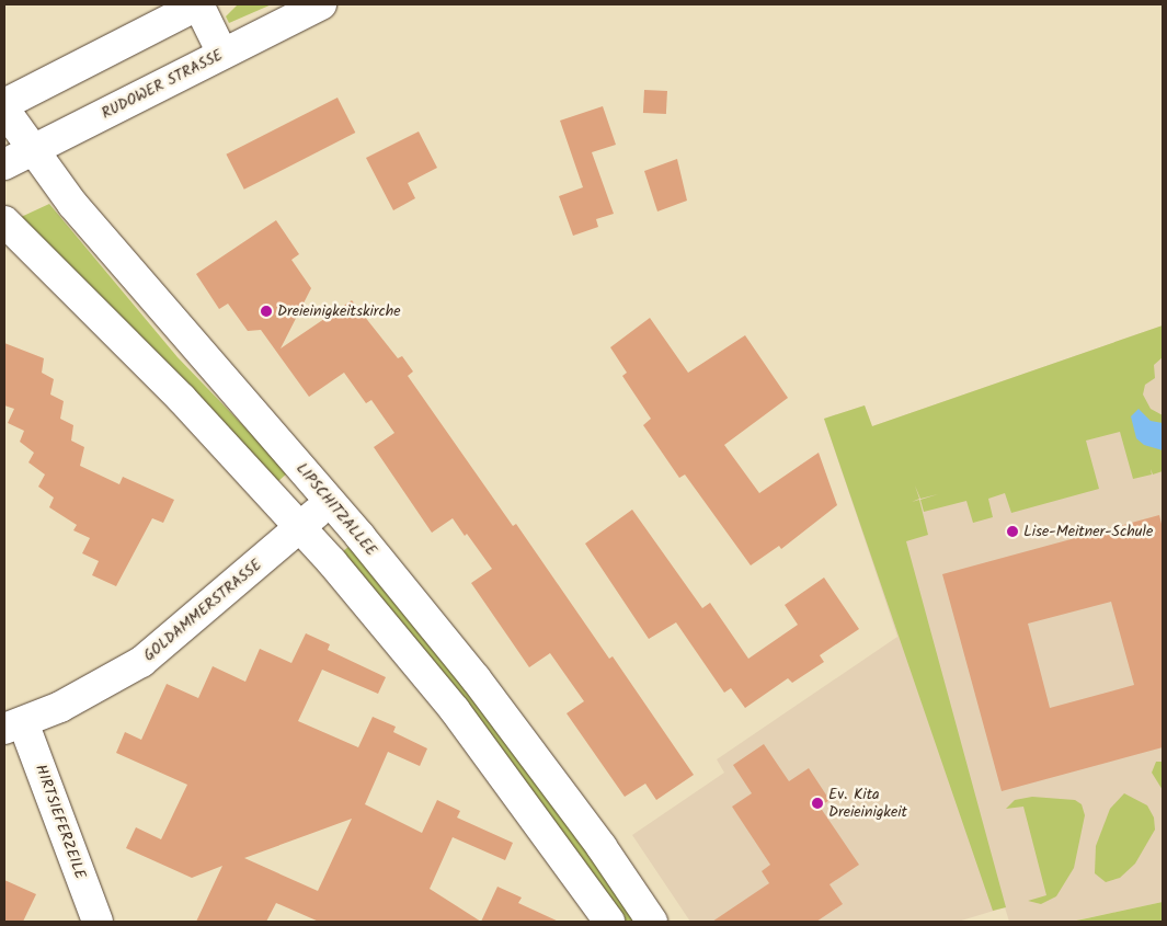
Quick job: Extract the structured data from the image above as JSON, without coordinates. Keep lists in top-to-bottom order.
{
  "streets": {
    "street": [
      "RUDOWER STRASSE",
      "LIPSCHITZALLEE",
      "GOLDAMMERSTRASSE",
      "HIRTSIEFERZEILE"
    ]
  },
  "crossings": [
    ["RUDOWER STRASSE", "LIPSCHITZALLEE"],
    ["LIPSCHITZALLEE", "GOLDAMMERSTRASSE"],
    ["GOLDAMMERSTRASSE", "HIRTSIEFERZEILE"]
  ],
  "places": ["Dreieinigkeitskirche", "Lise-Meitner-Schule", "Ev. Kita Dreieinigkeit"]
}
